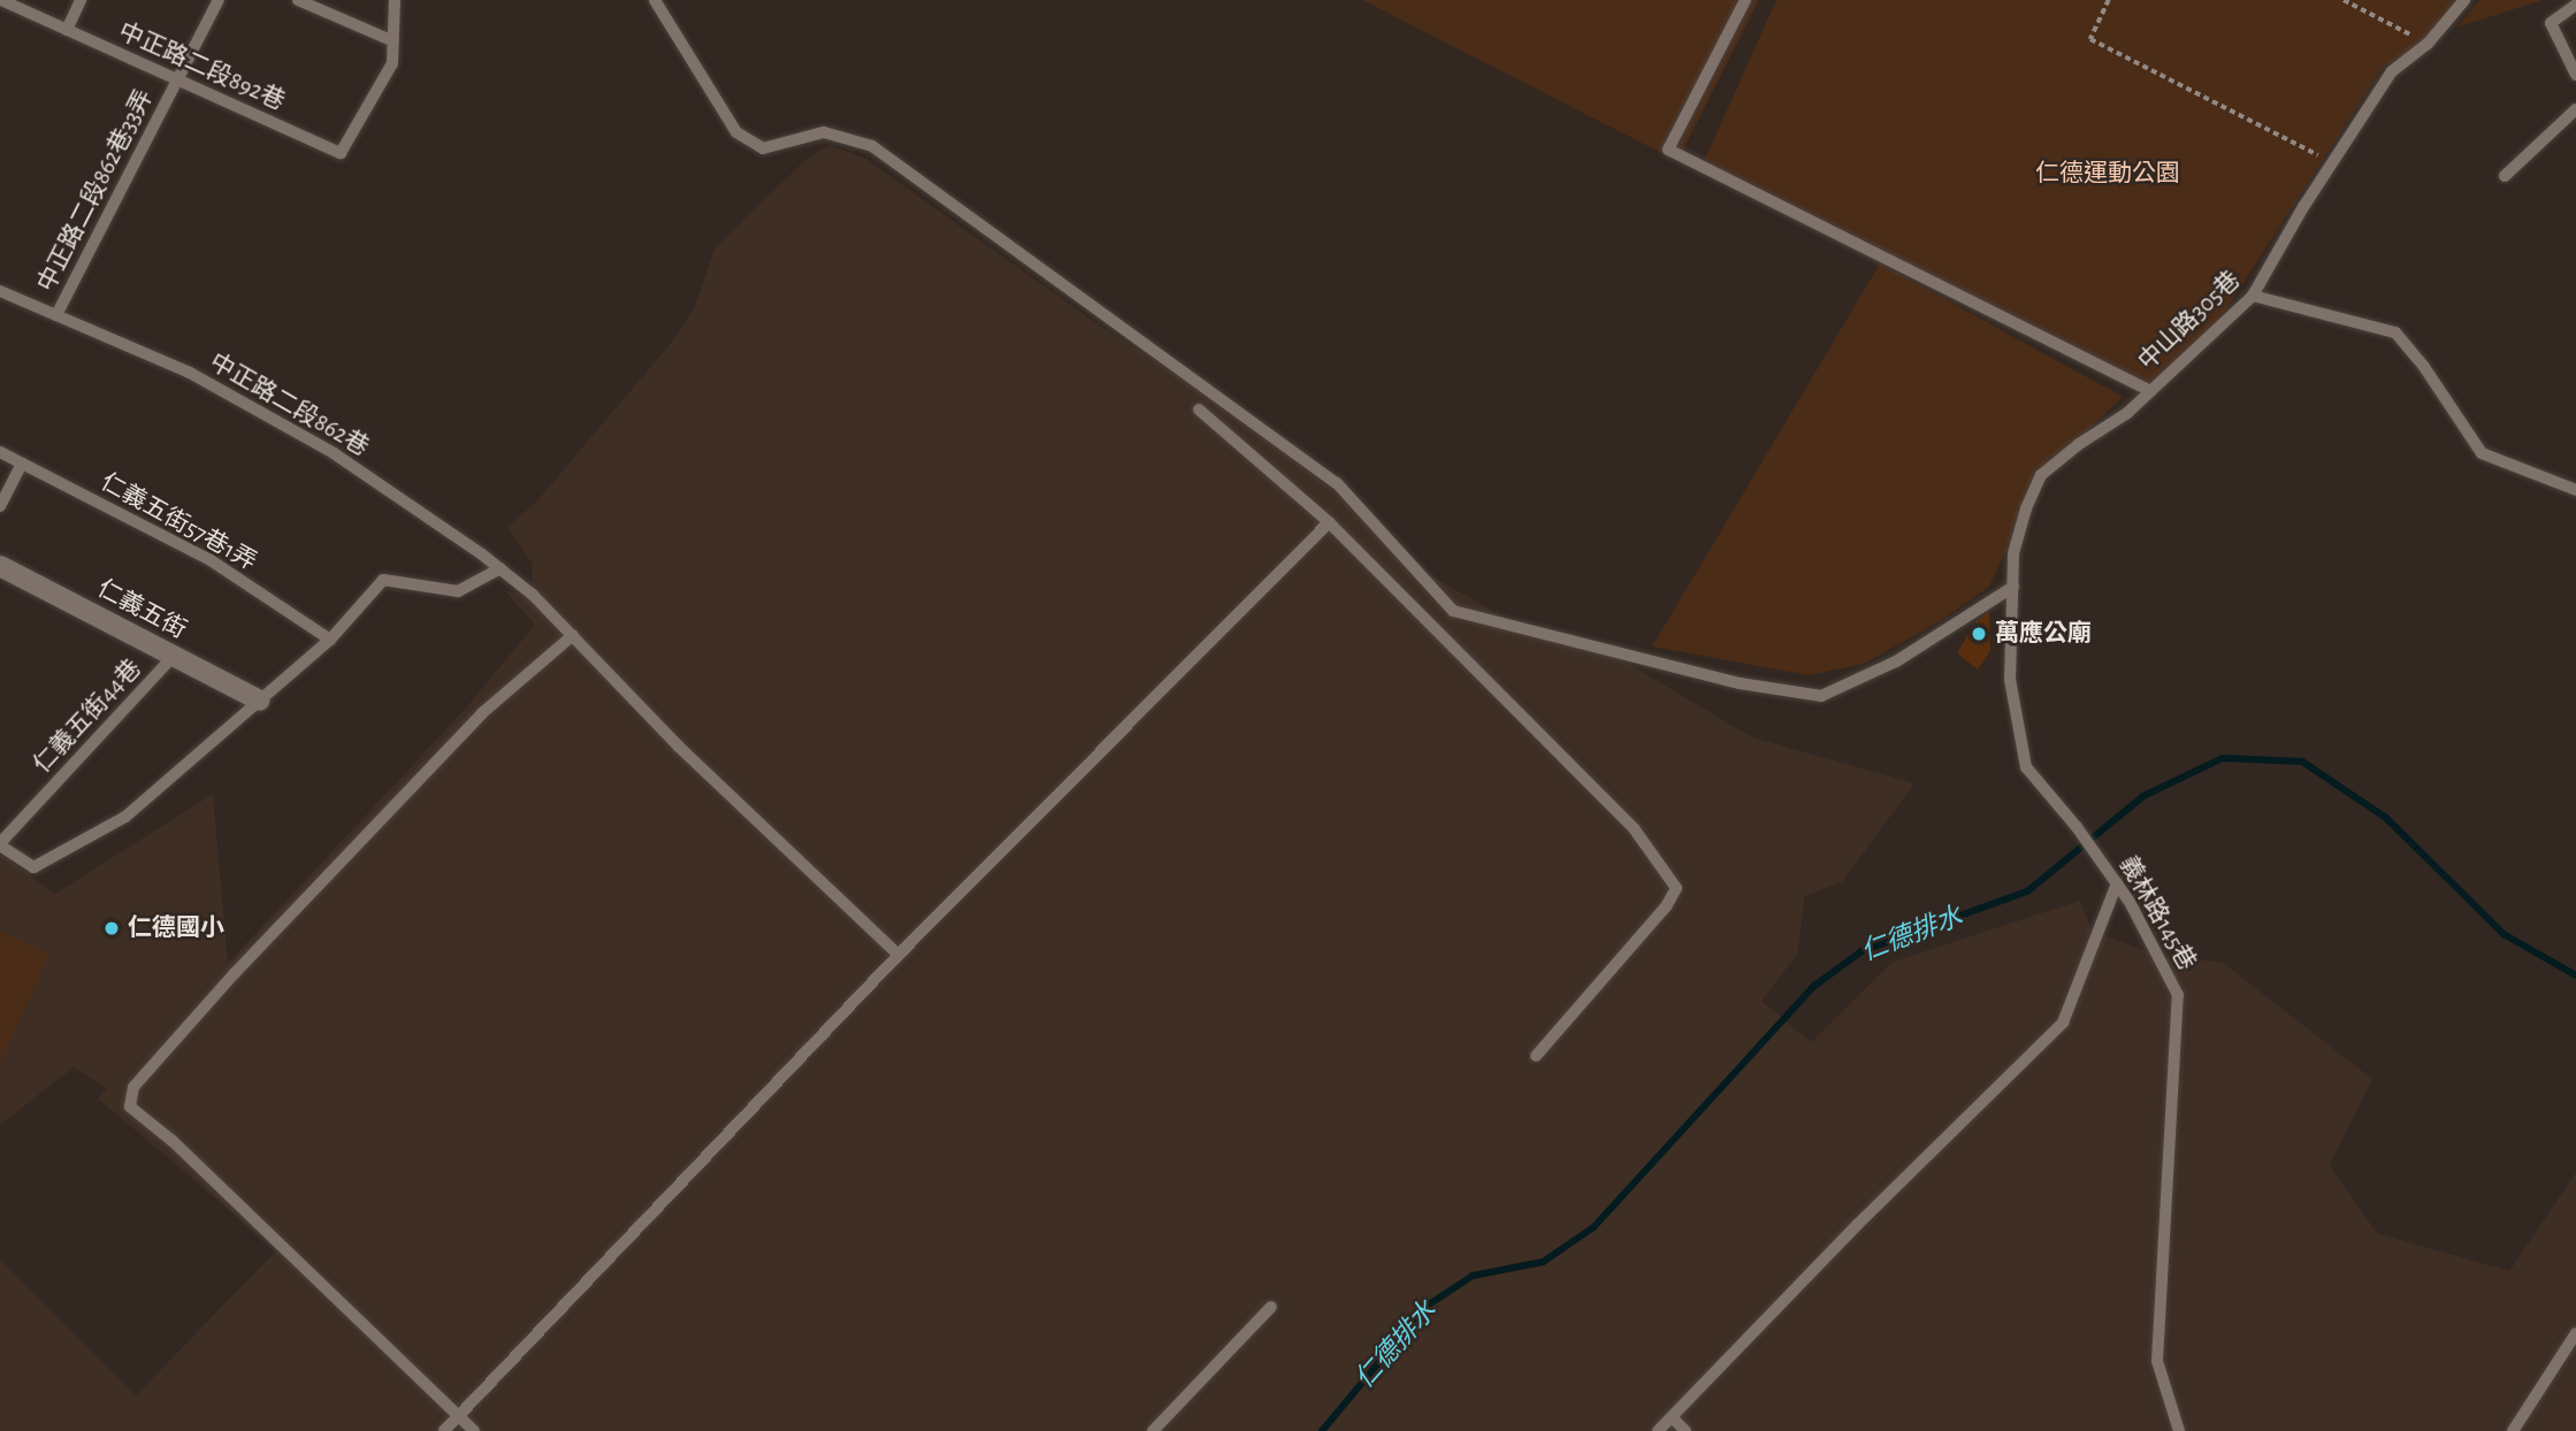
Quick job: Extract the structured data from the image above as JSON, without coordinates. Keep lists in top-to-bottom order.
{
  "streets": {
    "street": ["仁義五街"],
    "lane": [
      "中正路二段892巷",
      "中正路二段862巷33弄",
      "中山路305巷",
      "中正路二段862巷",
      "仁義五街57巷1弄",
      "仁義五街44巷",
      "義林路145巷"
    ]
  },
  "crossings": [
    ["中正路二段892巷", "中正路二段862巷33弄"],
    ["中正路二段862巷33弄", "中正路二段862巷"],
    ["中山路305巷", "義林路145巷"],
    ["仁義五街", "仁義五街44巷"]
  ],
  "water": ["仁德排水"],
  "parks": ["仁德運動公園"],
  "places": ["萬應公廟", "仁德國小"]
}
